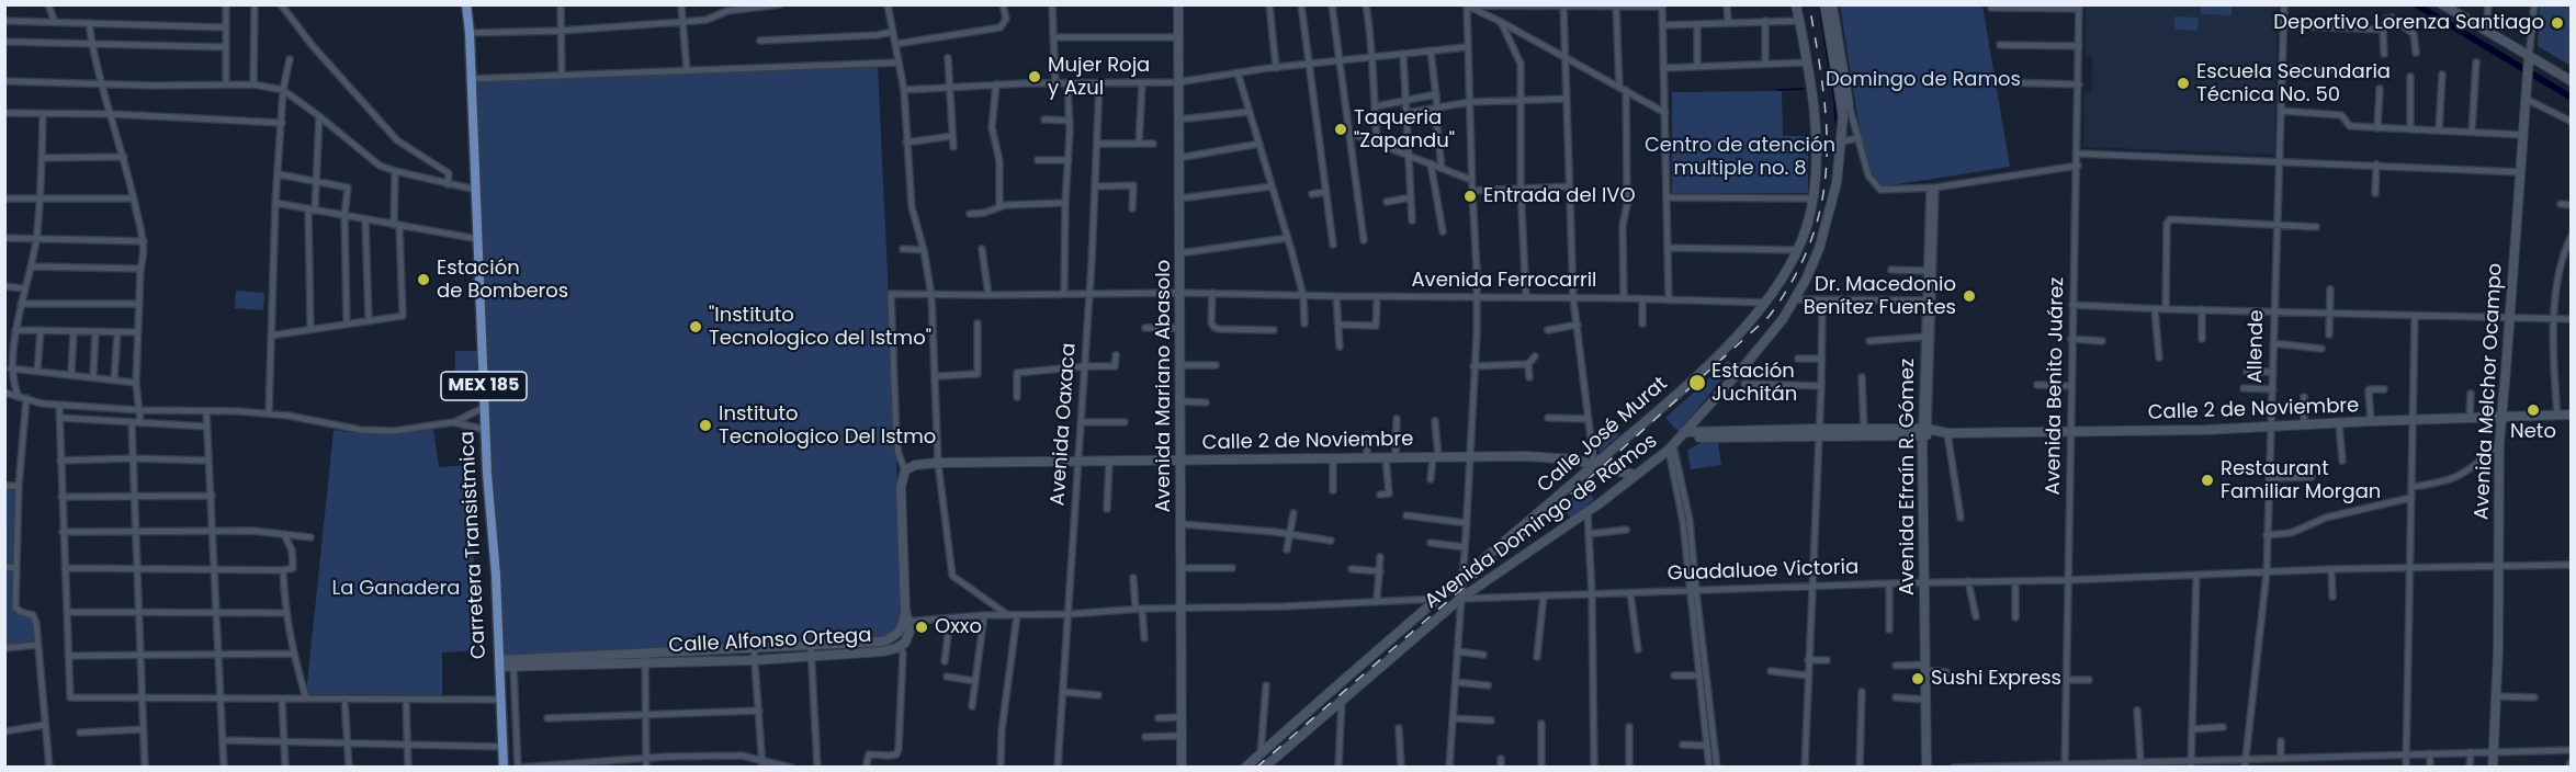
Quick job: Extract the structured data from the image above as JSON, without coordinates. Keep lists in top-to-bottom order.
{
  "streets": {
    "main road": ["MEX 185", "Carretera Transistmica"],
    "street": [
      "Avenida Ferrocarril",
      "Allende",
      "Avenida Mariano Abasolo",
      "Avenida Benito Juárez",
      "Avenida Melchor Ocampo",
      "Calle 2 de Noviembre",
      "Avenida Oaxaca",
      "Calle José Murat",
      "Avenida Efraín R. Gómez",
      "Avenida Domingo de Ramos",
      "Guadaluoe Victoria",
      "Calle Alfonso Ortega"
    ]
  },
  "crossings": [
    ["Avenida Ferrocarril", "Avenida Mariano Abasolo"],
    ["Avenida Ferrocarril", "Calle 2 de Noviembre"],
    ["Avenida Ferrocarril", "Avenida Oaxaca"],
    ["Avenida Ferrocarril", "Calle José Murat"],
    ["Avenida Ferrocarril", "Calle Alfonso Ortega"],
    ["Allende", "Calle 2 de Noviembre"],
    ["Allende", "Guadaluoe Victoria"],
    ["Avenida Mariano Abasolo", "Calle 2 de Noviembre"],
    ["Avenida Benito Juárez", "Calle 2 de Noviembre"],
    ["Avenida Benito Juárez", "Guadaluoe Victoria"],
    ["Avenida Melchor Ocampo", "Calle 2 de Noviembre"],
    ["Avenida Melchor Ocampo", "Guadaluoe Victoria"],
    ["Calle 2 de Noviembre", "Avenida Oaxaca"],
    ["Calle 2 de Noviembre", "Calle José Murat"],
    ["Calle 2 de Noviembre", "Avenida Efraín R. Gómez"],
    ["Calle 2 de Noviembre", "Avenida Domingo de Ramos"],
    ["Calle 2 de Noviembre", "Calle Alfonso Ortega"],
    ["Avenida Efraín R. Gómez", "Guadaluoe Victoria"],
    ["Avenida Domingo de Ramos", "Guadaluoe Victoria"],
    ["Carretera Transistmica", "Calle Alfonso Ortega"]
  ],
  "parks": ["Domingo de Ramos", "Centro de atención multiple no. 8", "La Ganadera"],
  "places": [
    "Deportivo Lorenza Santiago",
    "Mujer Roja y Azul",
    "Escuela Secundaria Técnica No. 50",
    "Taqueria \"Zapandu\"",
    "Entrada del IVO",
    "Estación de Bomberos",
    "Dr. Macedonio Benítez Fuentes",
    "\"Instituto Tecnologico del Istmo\"",
    "Estación Juchitán",
    "Neto",
    "Instituto Tecnologico Del Istmo",
    "Restaurant Familiar Morgan",
    "Oxxo",
    "Sushi Express"
  ]
}
